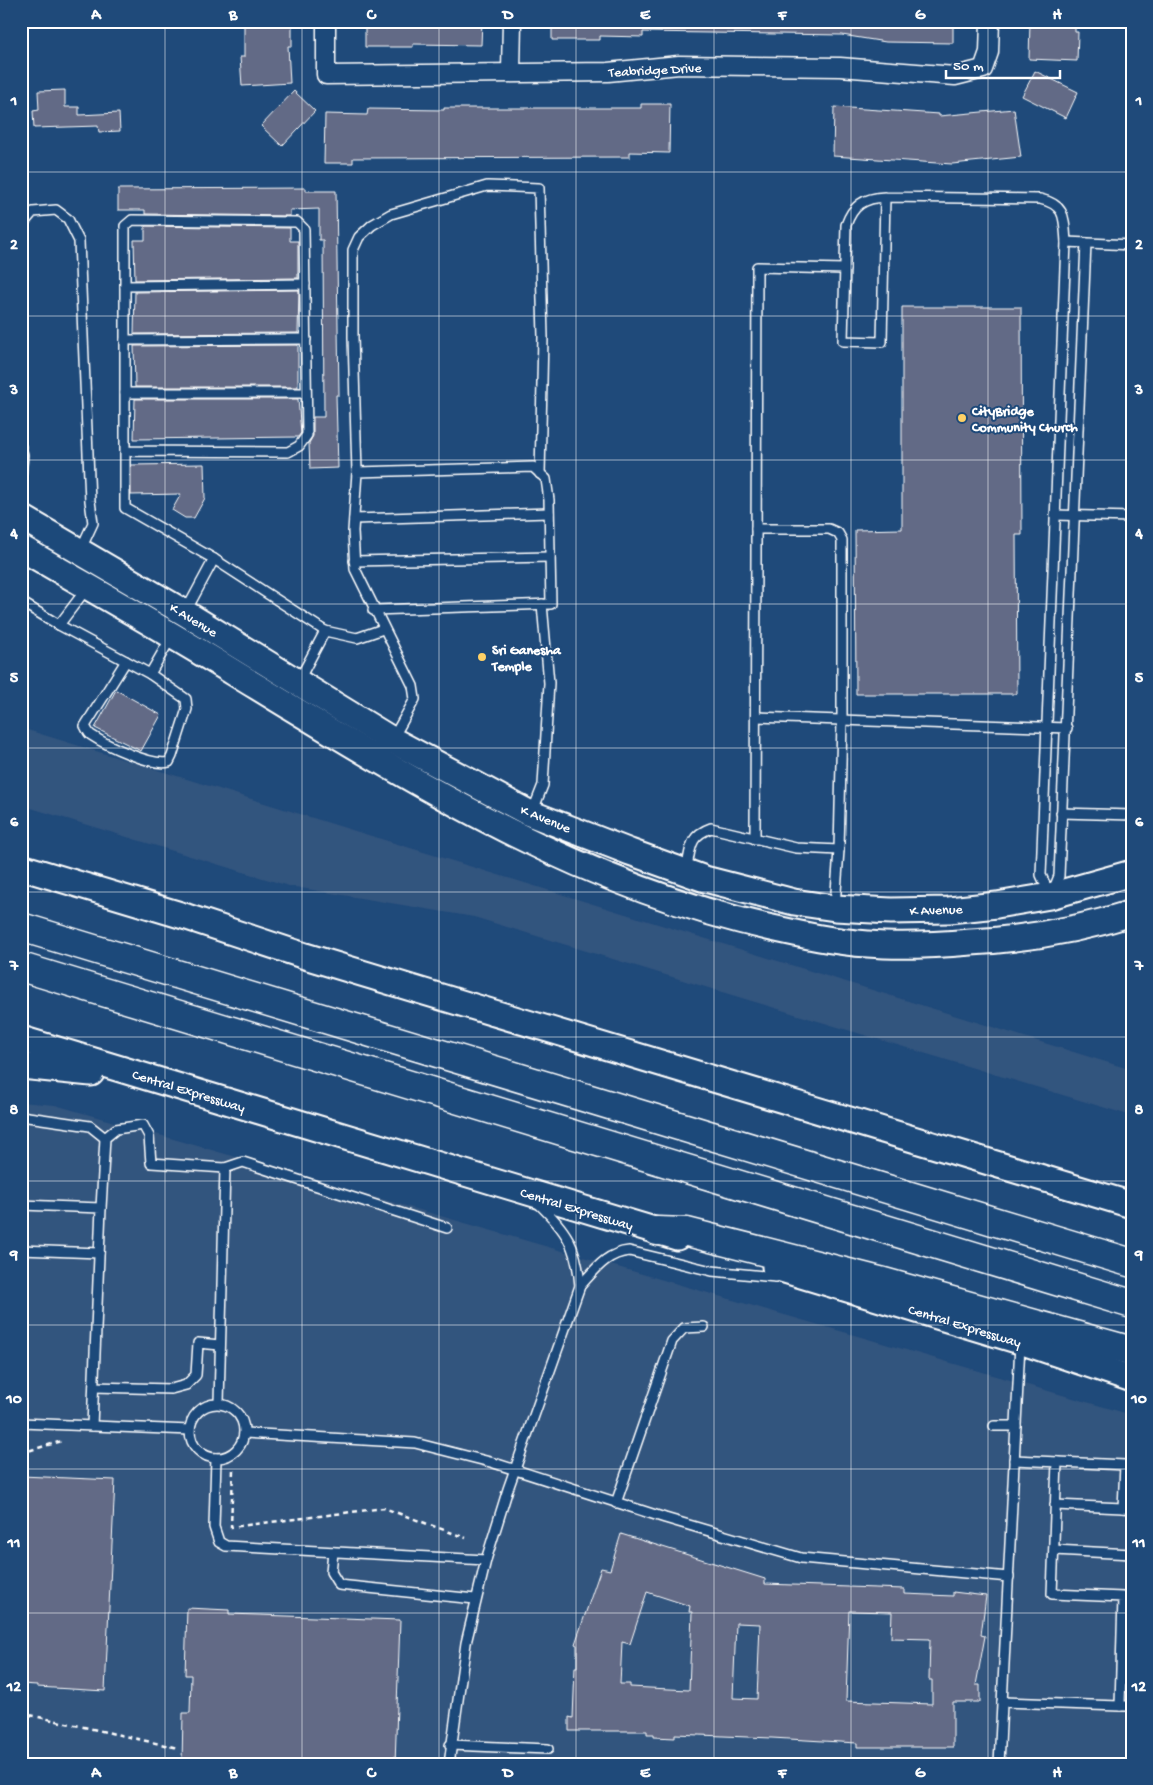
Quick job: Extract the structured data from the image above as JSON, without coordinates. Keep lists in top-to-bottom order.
{
  "streets": {
    "main road": ["K Avenue", "Central Expressway"],
    "street": ["Teabridge Drive"]
  },
  "places": ["CityBridge Community Church", "Sri Ganesha Temple"],
  "scale_bar": "50 m",
  "grid": {
    "columns": [
      "A",
      "B",
      "C",
      "D",
      "E",
      "F",
      "G",
      "H"
    ],
    "rows": [
      "1",
      "2",
      "3",
      "4",
      "5",
      "6",
      "7",
      "8",
      "9",
      "10",
      "11",
      "12"
    ]
  }
}
